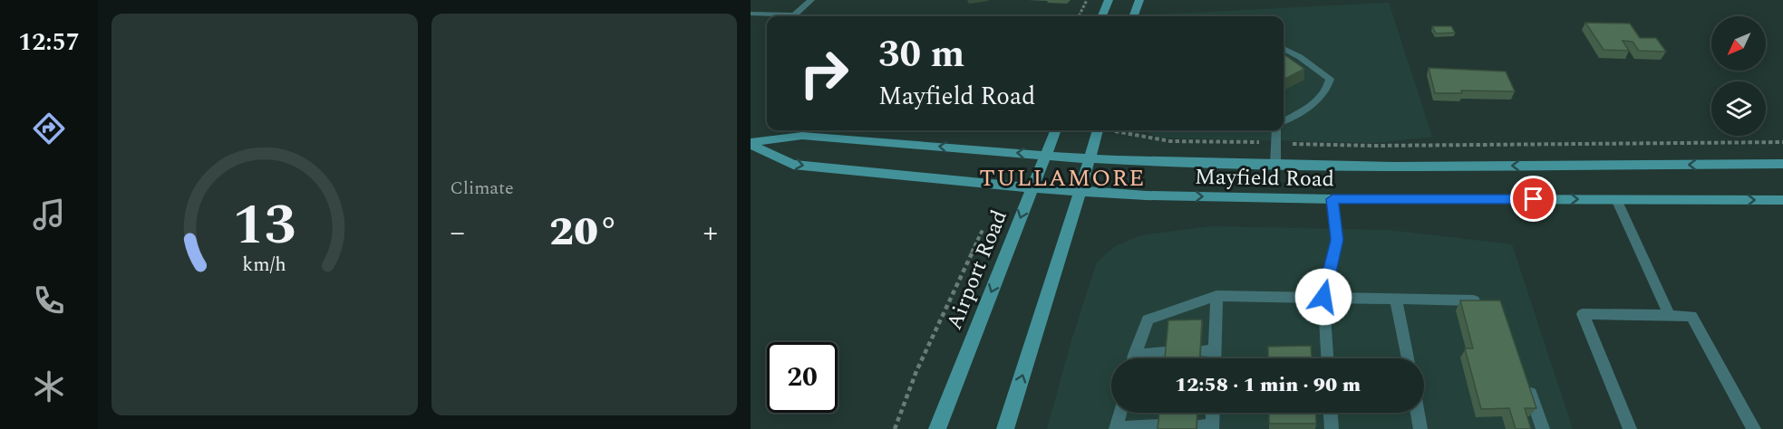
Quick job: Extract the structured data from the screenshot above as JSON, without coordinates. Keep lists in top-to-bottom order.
{
  "streets": {
    "main road": ["Mayfield Road", "Airport Road"]
  },
  "crossings": [
    ["Mayfield Road", "Airport Road"]
  ],
  "districts": ["TULLAMORE"],
  "north": "bottom left",
  "page": {
    "tabs": "12:57",
    "tile": "Climate",
    "turn": ["30 m", "Mayfield Road"],
    "heat": ["−", "20°", "+"],
    "limit": "20",
    "trip": "12:58 · 1 min · 90 m",
    "gauge": ["13", "km/h"]
  }
}
